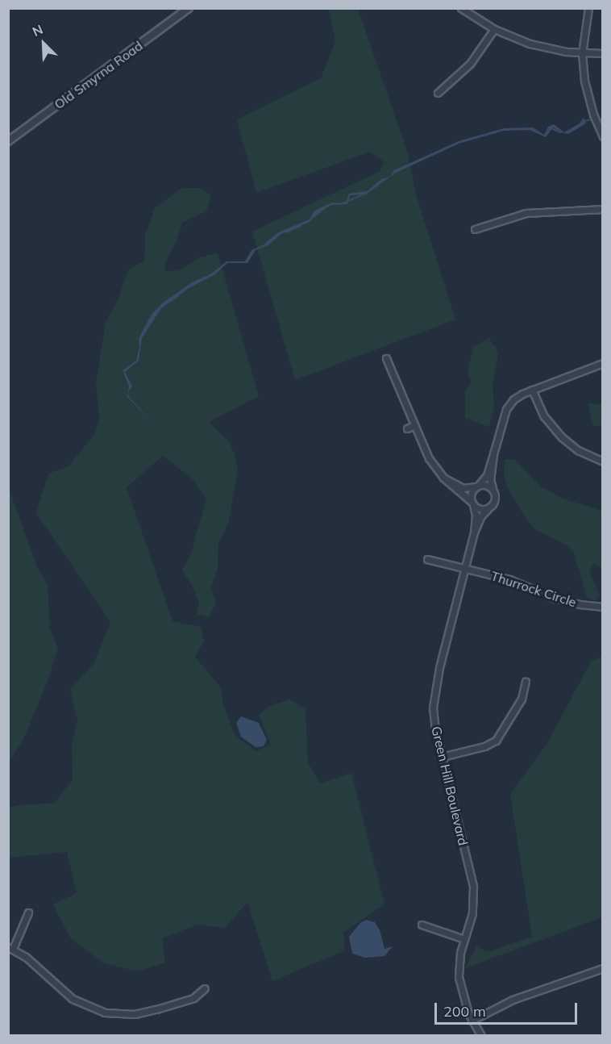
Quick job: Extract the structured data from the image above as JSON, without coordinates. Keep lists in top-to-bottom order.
{
  "streets": {
    "street": ["Old Smyrna Road", "Thurrock Circle", "Green Hill Boulevard"]
  },
  "crossings": [
    ["Thurrock Circle", "Green Hill Boulevard"]
  ],
  "scale_bar": "200 m",
  "north": "top left"
}
